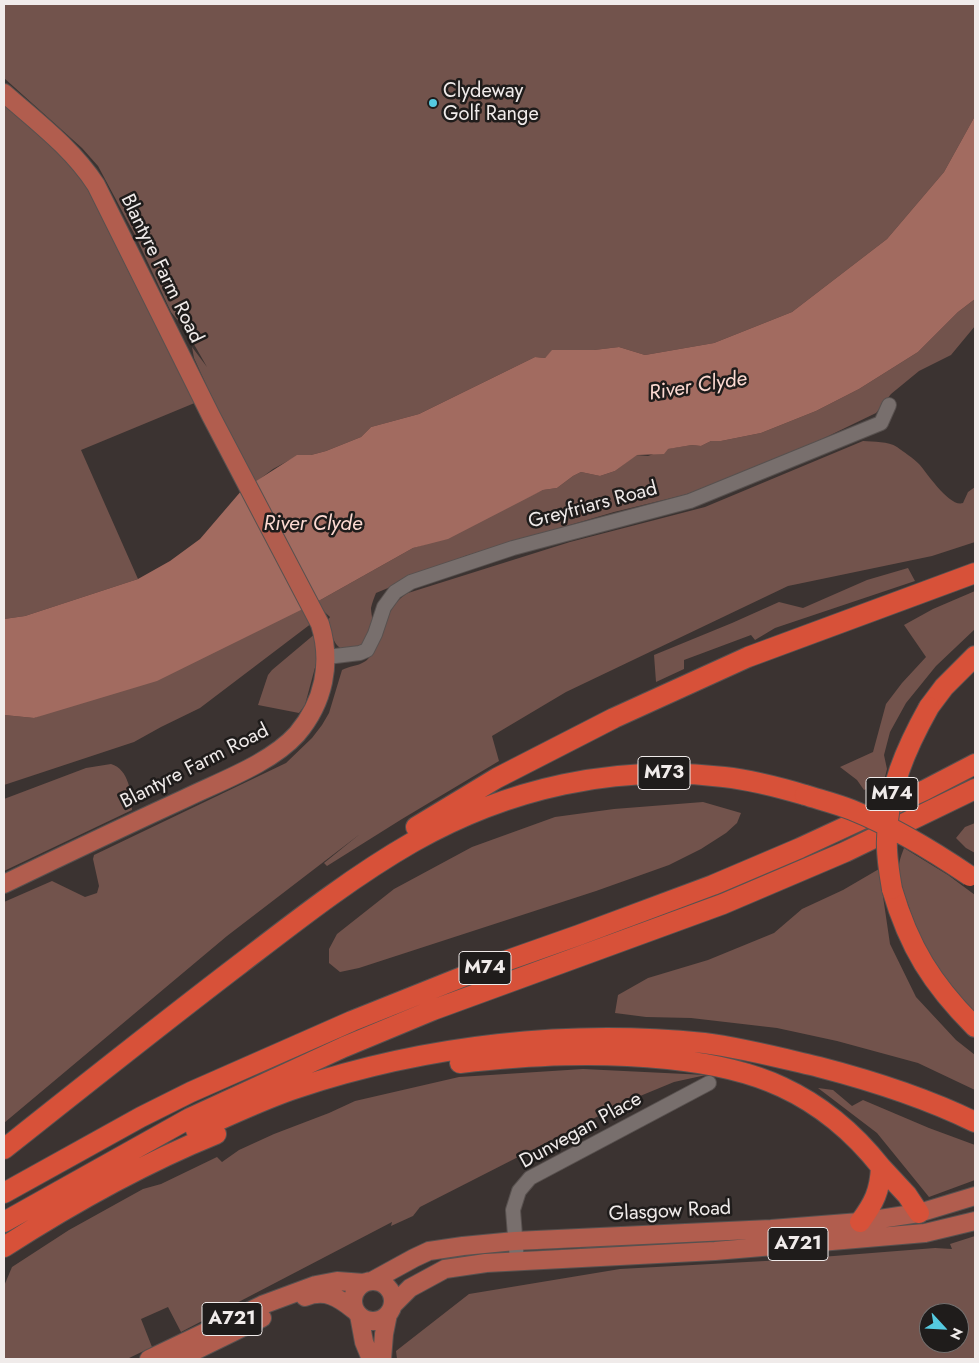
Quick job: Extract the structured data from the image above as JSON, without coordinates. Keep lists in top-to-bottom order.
{
  "streets": {
    "highway": ["M73", "M74"],
    "main road": ["Blantyre Farm Road", "Glasgow Road", "A721"],
    "street": ["Greyfriars Road", "Dunvegan Place"]
  },
  "crossings": [
    ["Blantyre Farm Road", "Greyfriars Road"],
    ["Dunvegan Place", "Glasgow Road"],
    ["Glasgow Road", "A721"]
  ],
  "water": ["River Clyde"],
  "places": ["Clydeway Golf Range"],
  "north": "bottom right"
}
